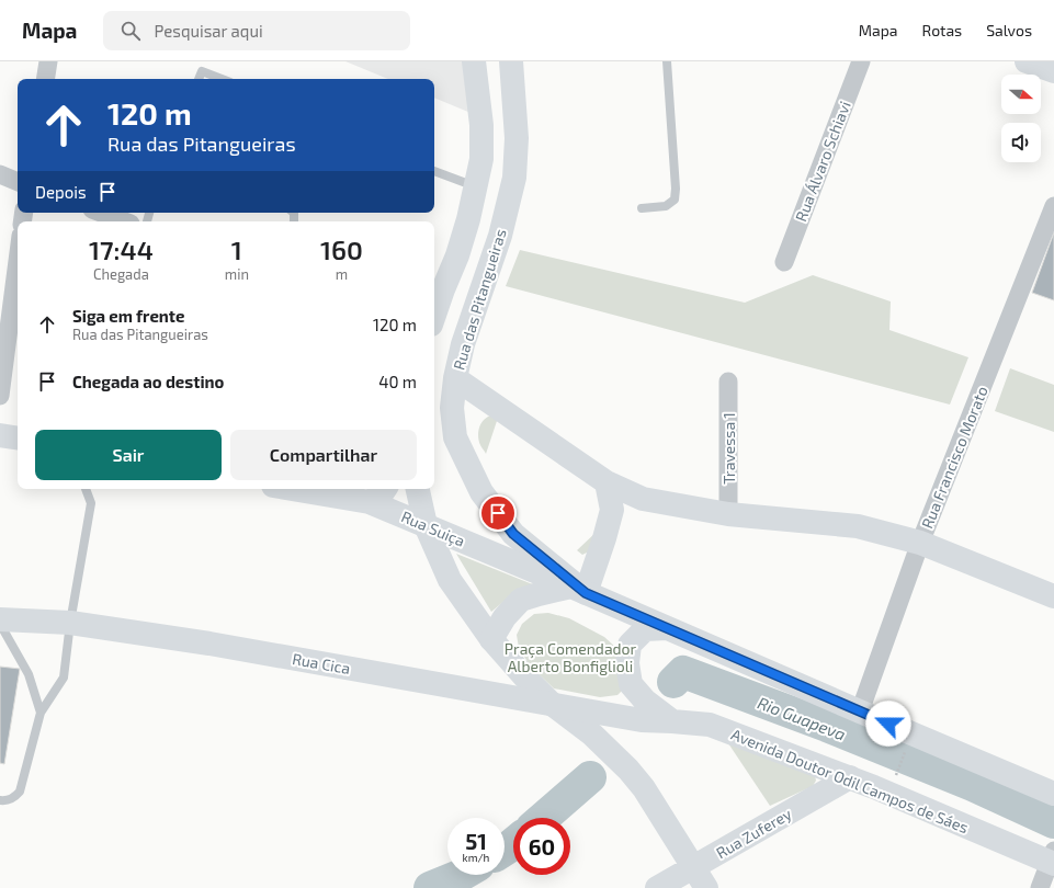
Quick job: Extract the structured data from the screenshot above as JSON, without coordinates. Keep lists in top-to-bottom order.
{
  "streets": {
    "main road": [
      "Rua das Pitangueiras",
      "Rua Suiça",
      "Rua Cica",
      "Avenida Doutor Odil Campos de Sáes",
      "Rua Zuferey"
    ],
    "street": ["Rua Álvaro Schiavi", "Travessa 1", "Rua Francisco Morato"]
  },
  "crossings": [
    ["Rua das Pitangueiras", "Rua Suiça"],
    ["Rua Cica", "Avenida Doutor Odil Campos de Sáes"],
    ["Avenida Doutor Odil Campos de Sáes", "Rua Zuferey"]
  ],
  "water": ["Rio Guapeva"],
  "parks": ["Praça Comendador Alberto Bonfiglioli"],
  "north": "right",
  "page": {
    "header": "Mapa",
    "search": "Pesquisar aqui",
    "nav": ["Mapa", "Rotas", "Salvos"],
    "turn": ["120 m", "Rua das Pitangueiras"],
    "then": "Depois",
    "eta": [
      "17:44",
      "Chegada",
      "1",
      "min",
      "160",
      "m"
    ],
    "list": [
      {
        "name": "Siga em frente",
        "note": "Rua das Pitangueiras",
        "value": "120 m"
      },
      {
        "name": "Chegada ao destino",
        "value": "40 m"
      }
    ],
    "buttons": ["Sair", "Compartilhar"],
    "speed": "51 km/h",
    "limit": "60"
  }
}
